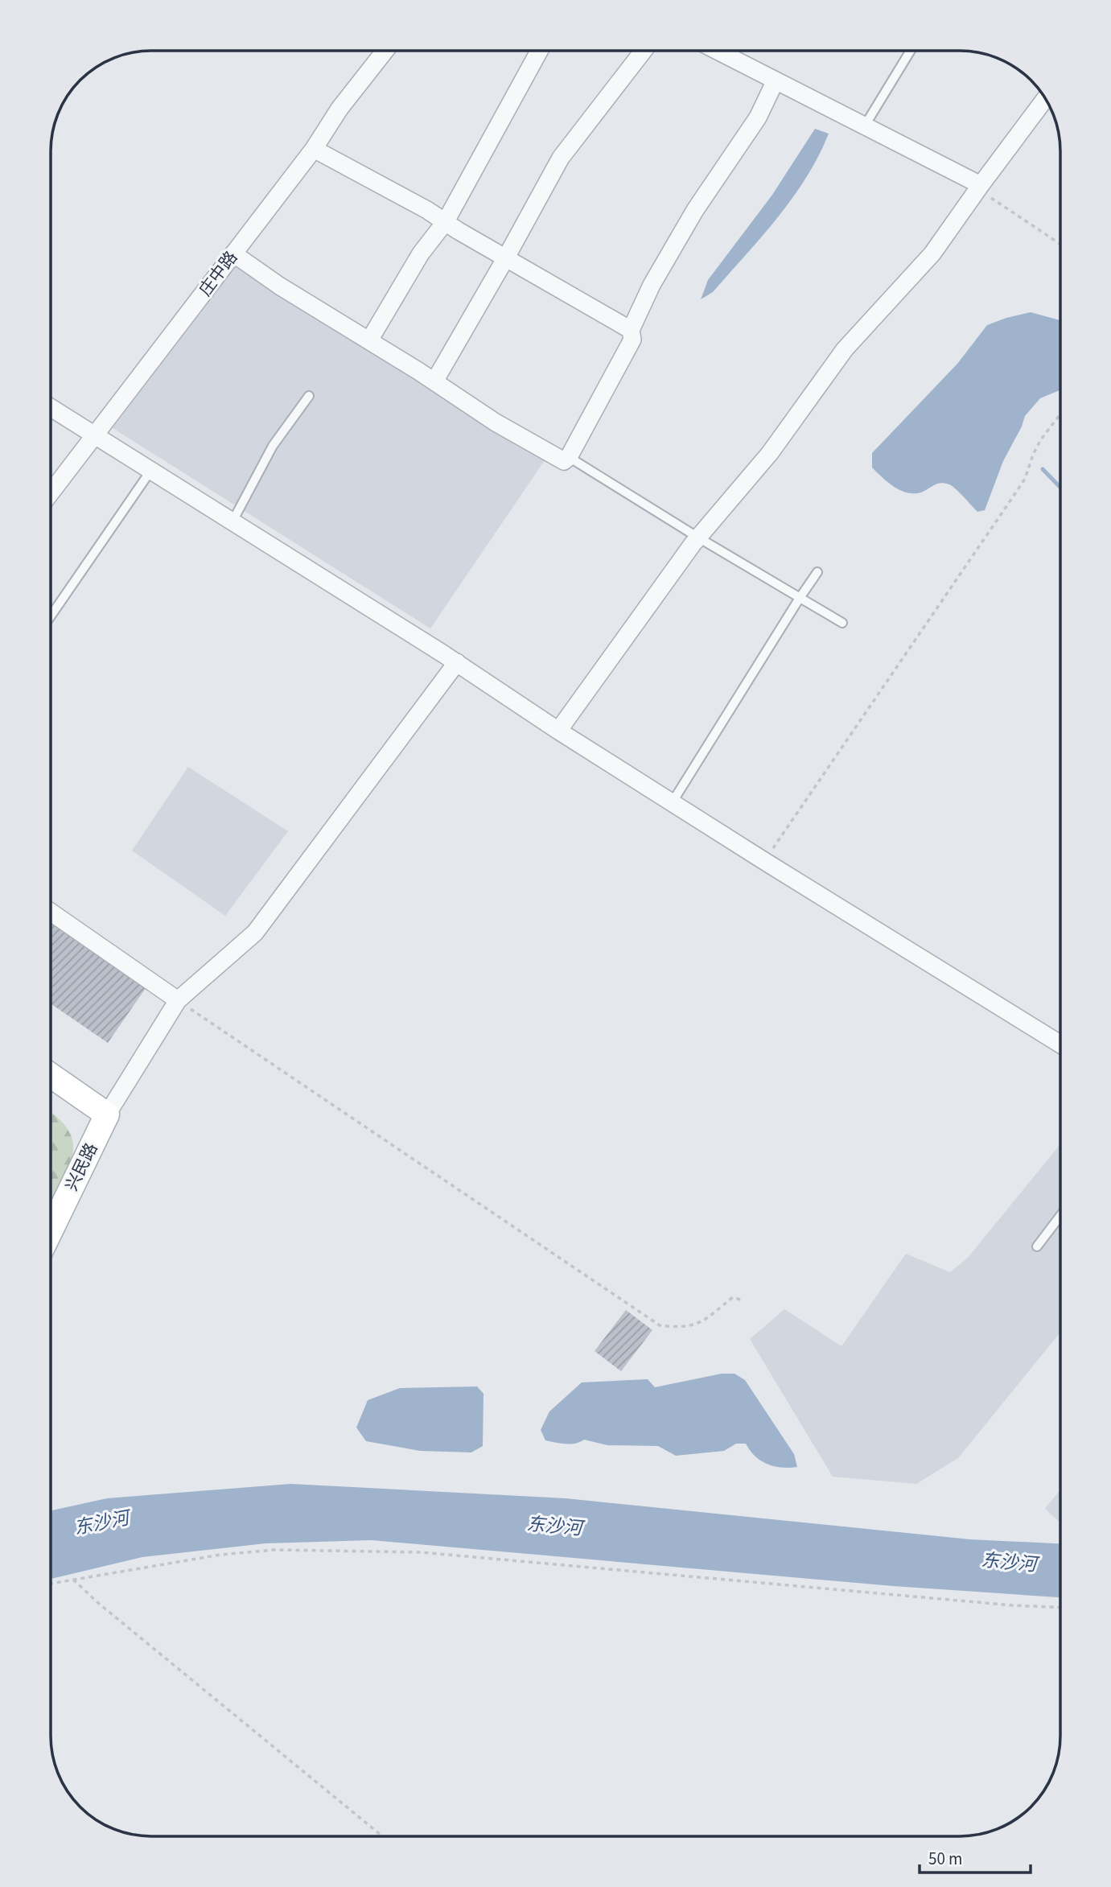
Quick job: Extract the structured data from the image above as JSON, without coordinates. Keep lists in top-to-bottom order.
{
  "streets": {
    "street": ["庄中路", "兴民路"]
  },
  "water": ["东沙河"],
  "scale_bar": "50 m"
}
